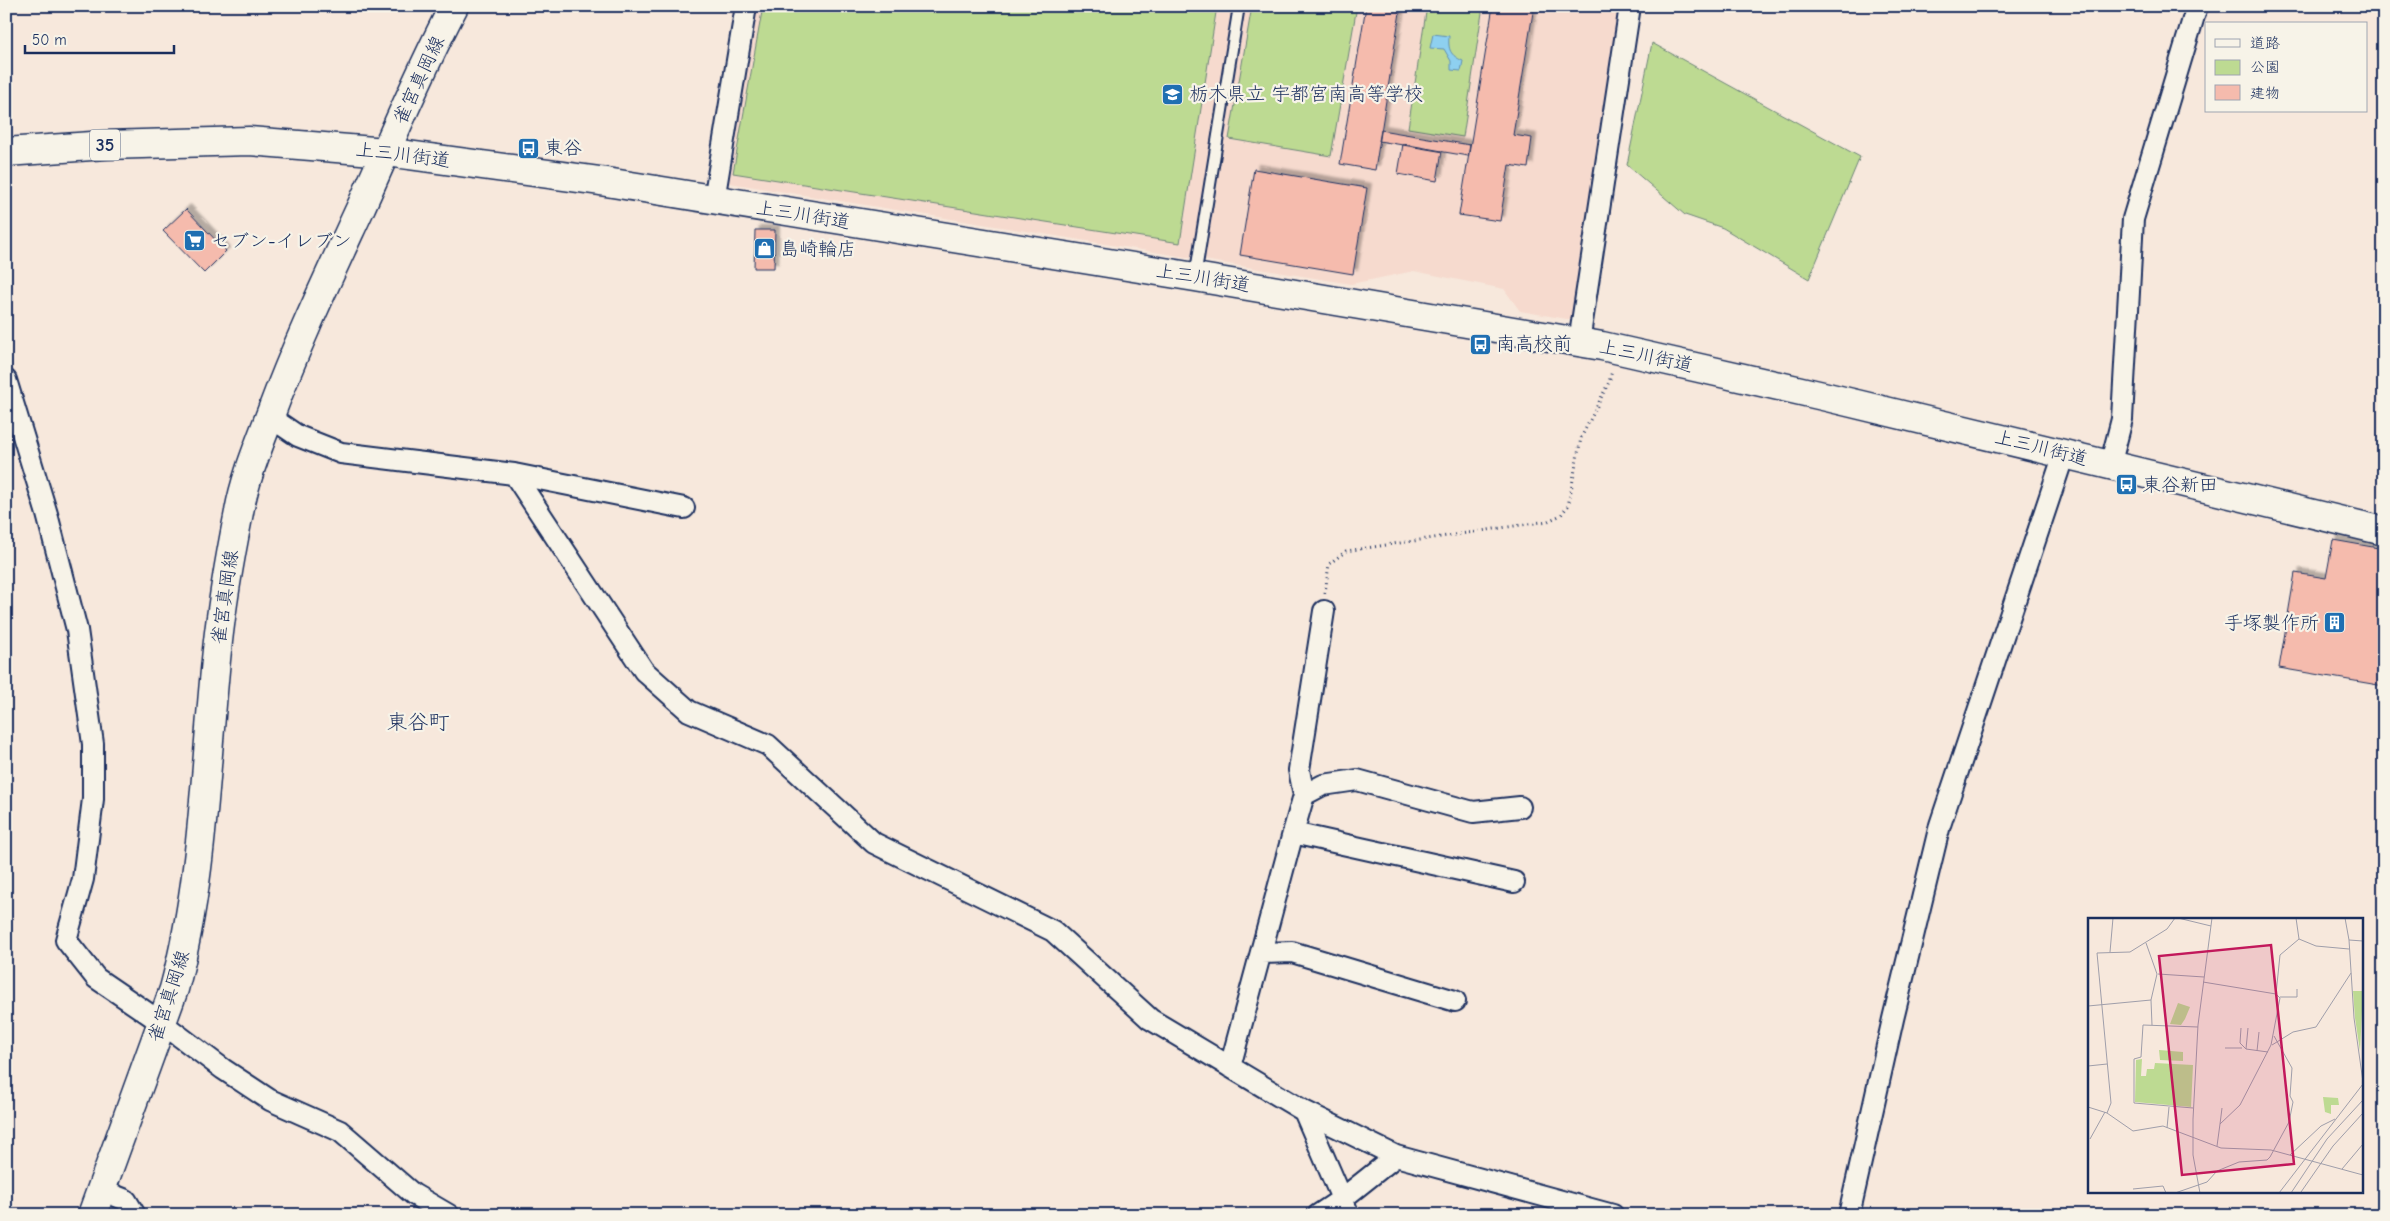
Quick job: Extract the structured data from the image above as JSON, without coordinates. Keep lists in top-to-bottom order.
{
  "streets": {
    "main road": ["雀宮真岡線", "35", "上三川街道"]
  },
  "crossings": [
    ["雀宮真岡線", "上三川街道"]
  ],
  "districts": ["東谷町"],
  "places": {
    "school or university": ["栃木県立 宇都宮南高等学校"],
    "bus stop": ["東谷", "南高校前", "東谷新田"],
    "supermarket": ["セブン-イレブン"],
    "shop": ["島崎輪店"],
    "building": ["手塚製作所"]
  },
  "legend": ["道路", "公園", "建物"],
  "scale_bar": "50 m"
}
